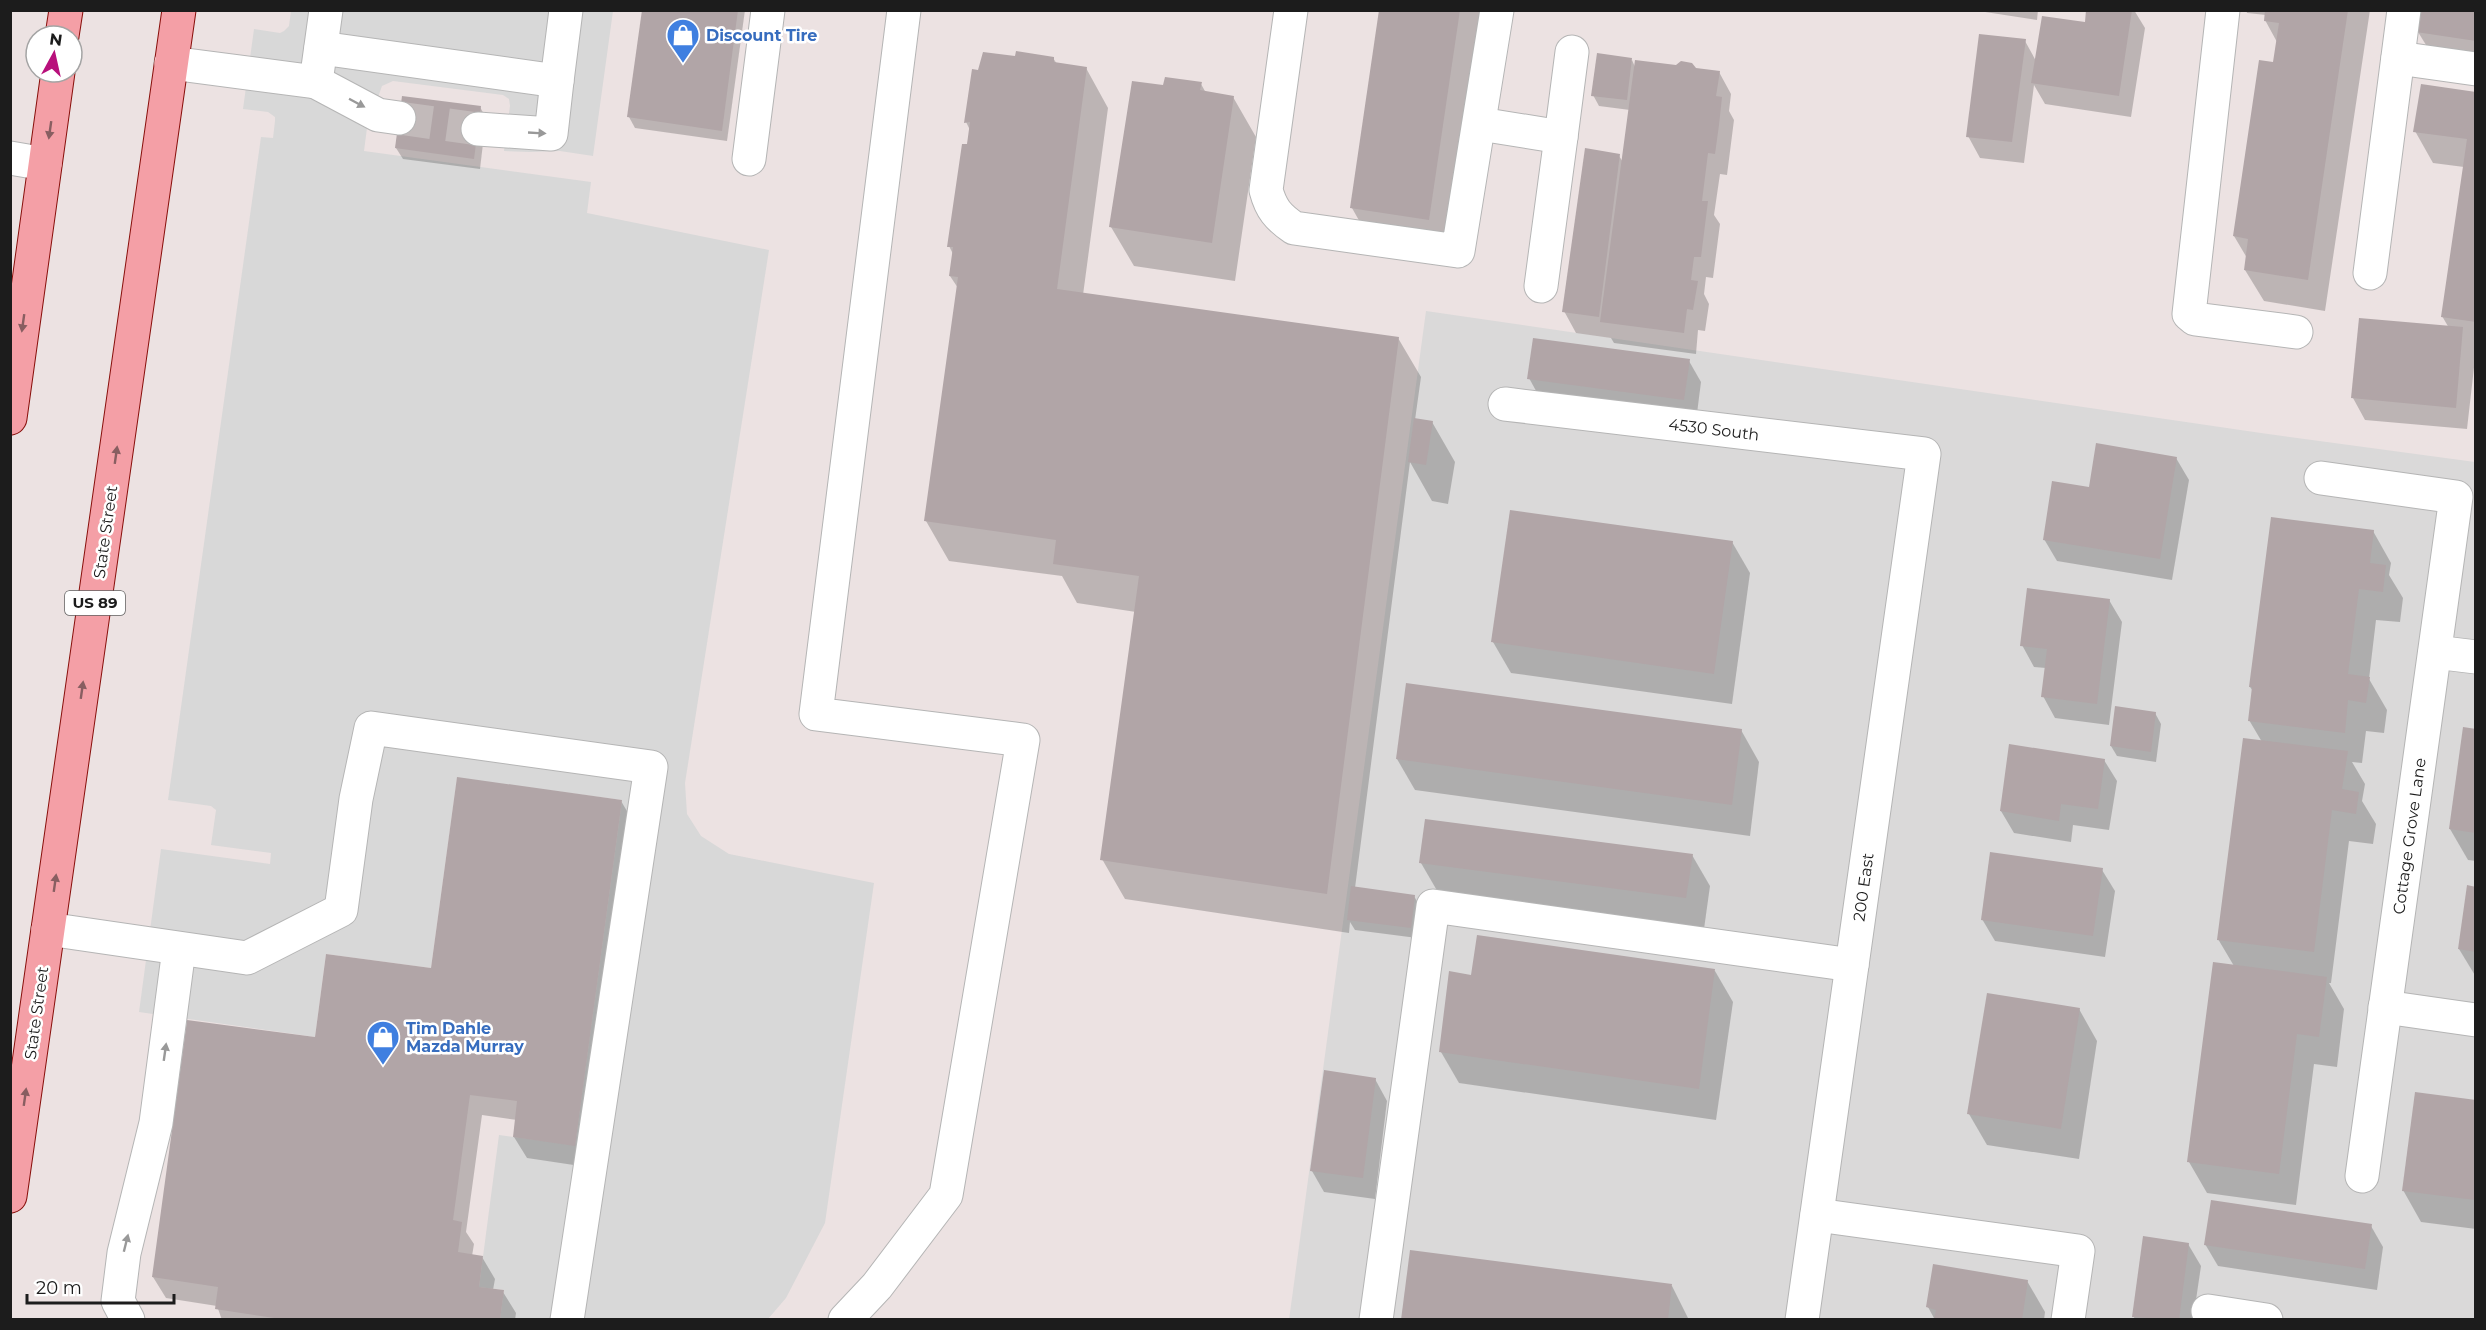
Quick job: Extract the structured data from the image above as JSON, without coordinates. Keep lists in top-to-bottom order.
{
  "streets": {
    "main road": ["State Street", "US 89"],
    "street": ["4530 South", "Cottage Grove Lane", "200 East"]
  },
  "crossings": [
    ["4530 South", "200 East"]
  ],
  "one_way": ["State Street"],
  "places": {
    "shop": ["Discount Tire", "Tim Dahle Mazda Murray"]
  },
  "scale_bar": "20 m",
  "north": "top"
}
